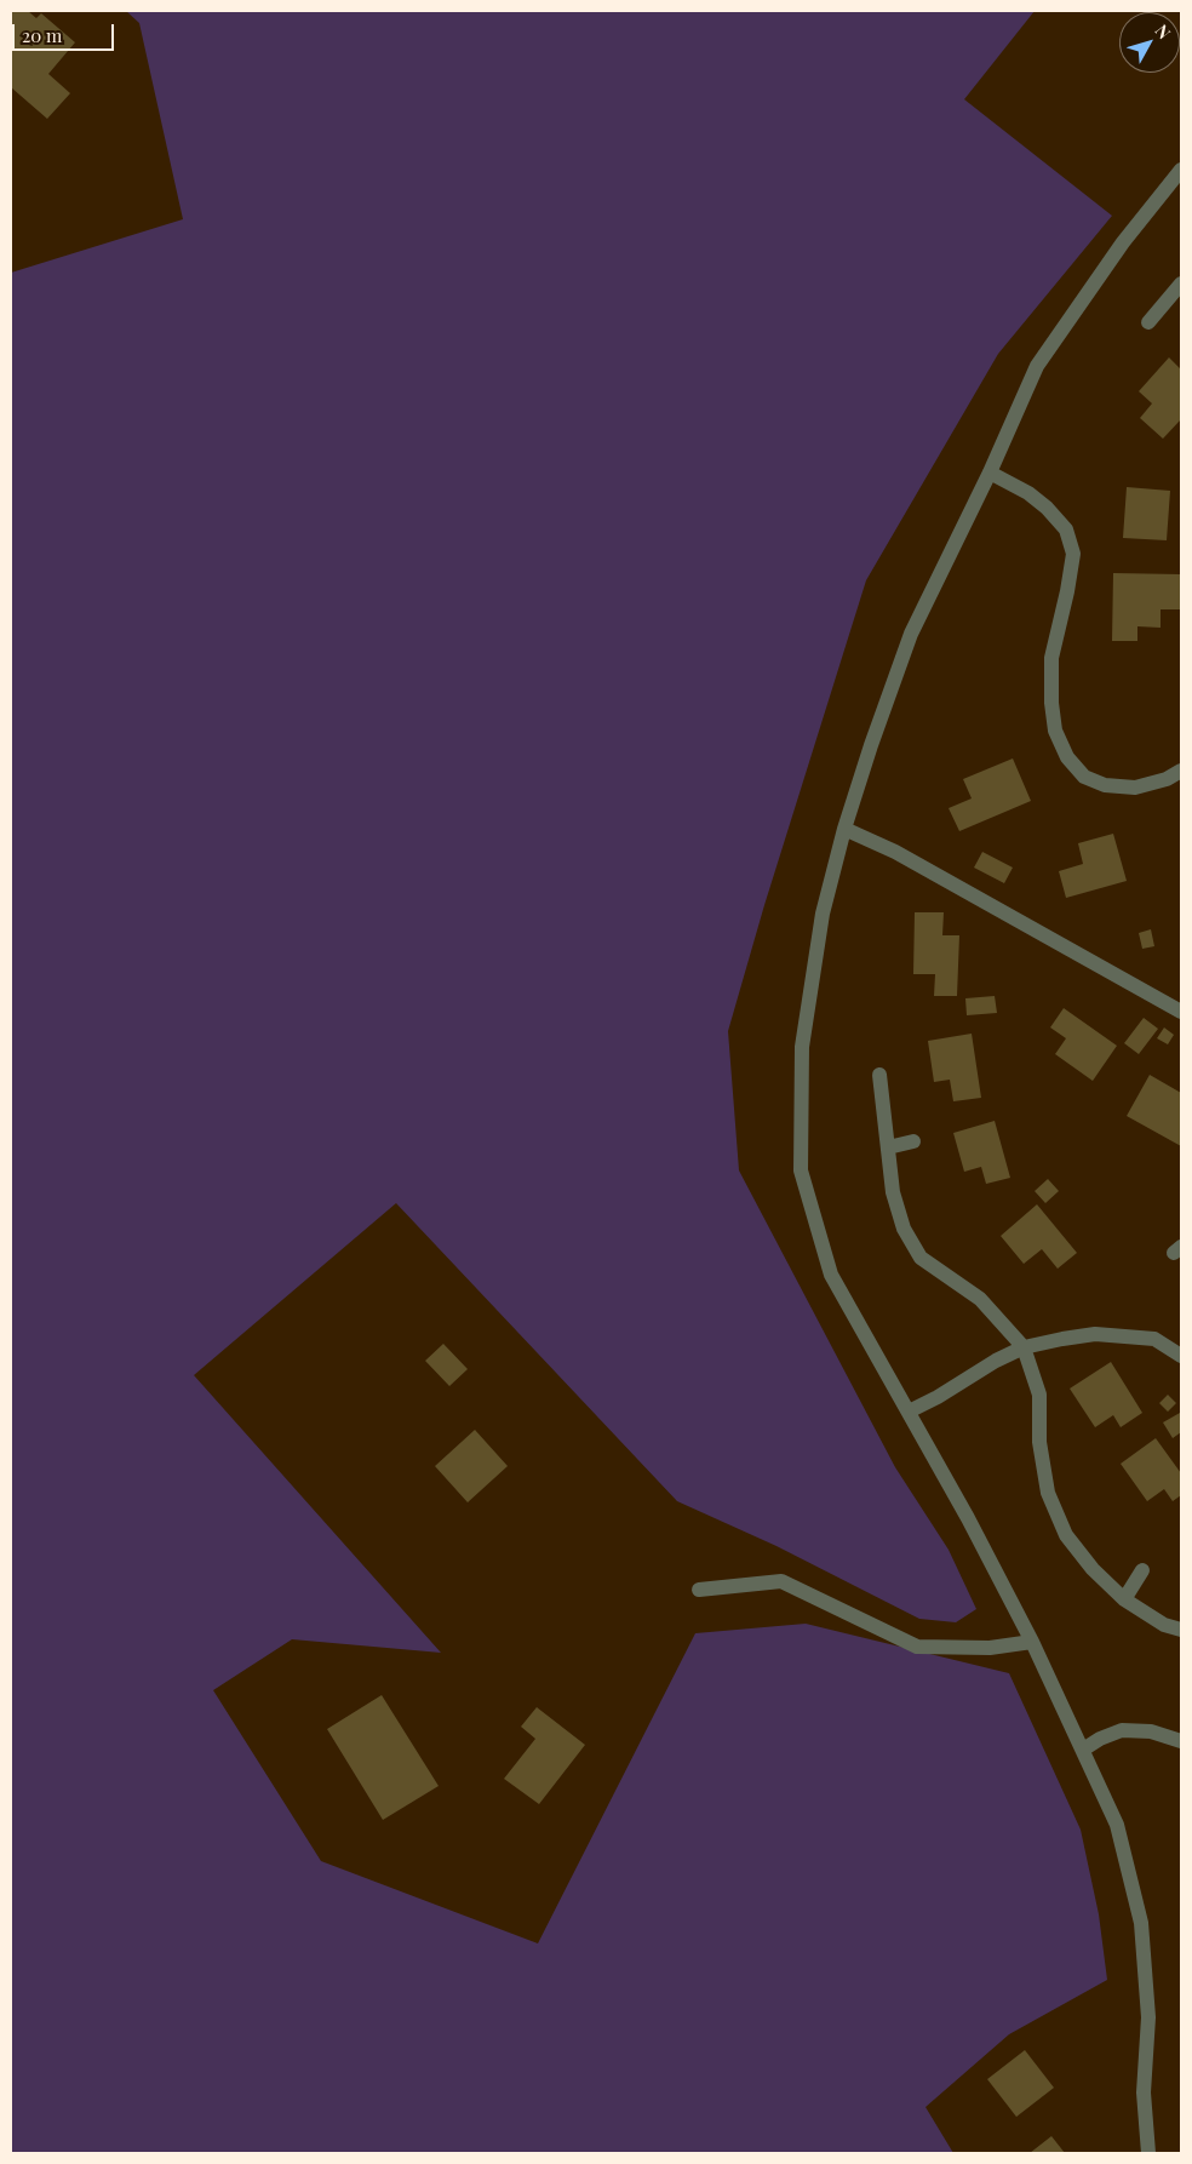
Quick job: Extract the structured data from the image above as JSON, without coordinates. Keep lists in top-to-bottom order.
{
  "scale_bar": "20 m",
  "north": "top right"
}
